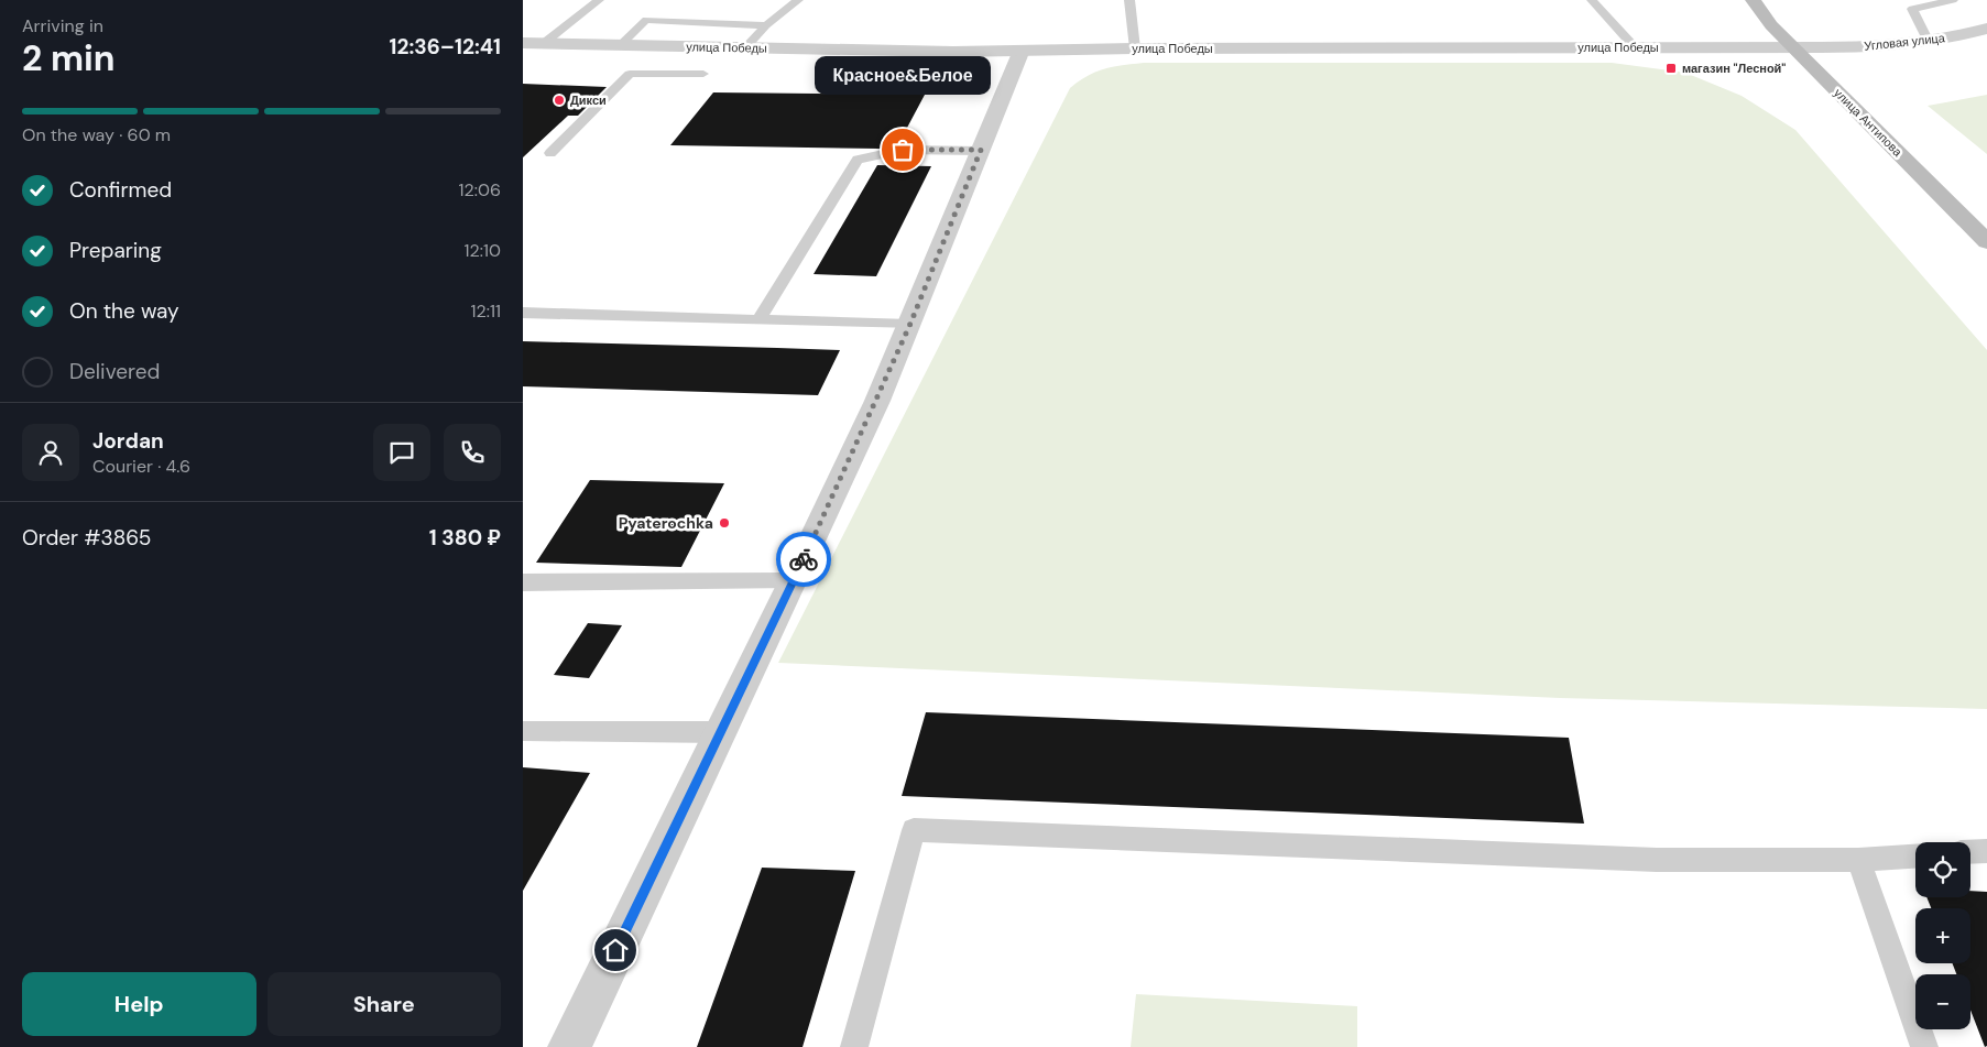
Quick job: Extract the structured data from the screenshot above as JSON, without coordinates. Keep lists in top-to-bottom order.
{
  "streets": {
    "main road": ["улица Антипова"],
    "street": ["Угловая улица", "улица Победы"]
  },
  "crossings": [
    ["Угловая улица", "улица Победы"],
    ["улица Победы", "улица Антипова"]
  ],
  "places": {
    "transit": ["магазин \"Лесной\""],
    "other": ["Дикси", "Красное&Белое", "Pyaterochka"]
  },
  "page": {
    "heading": ["2 min", "Arriving in", "12:36–12:41"],
    "panel": [
      "Jordan",
      "Courier · 4.6",
      "Order #3865",
      "1 380 ₽"
    ],
    "bubble": "Красное&Белое",
    "bar": "On the way · 60 m",
    "list": [
      ["Confirmed", "12:06"],
      ["Preparing", "12:10"],
      ["On the way", "12:11"],
      "Delivered"
    ],
    "map_buttons": ["+", "−"],
    "buttons": ["Help", "Share"]
  }
}
